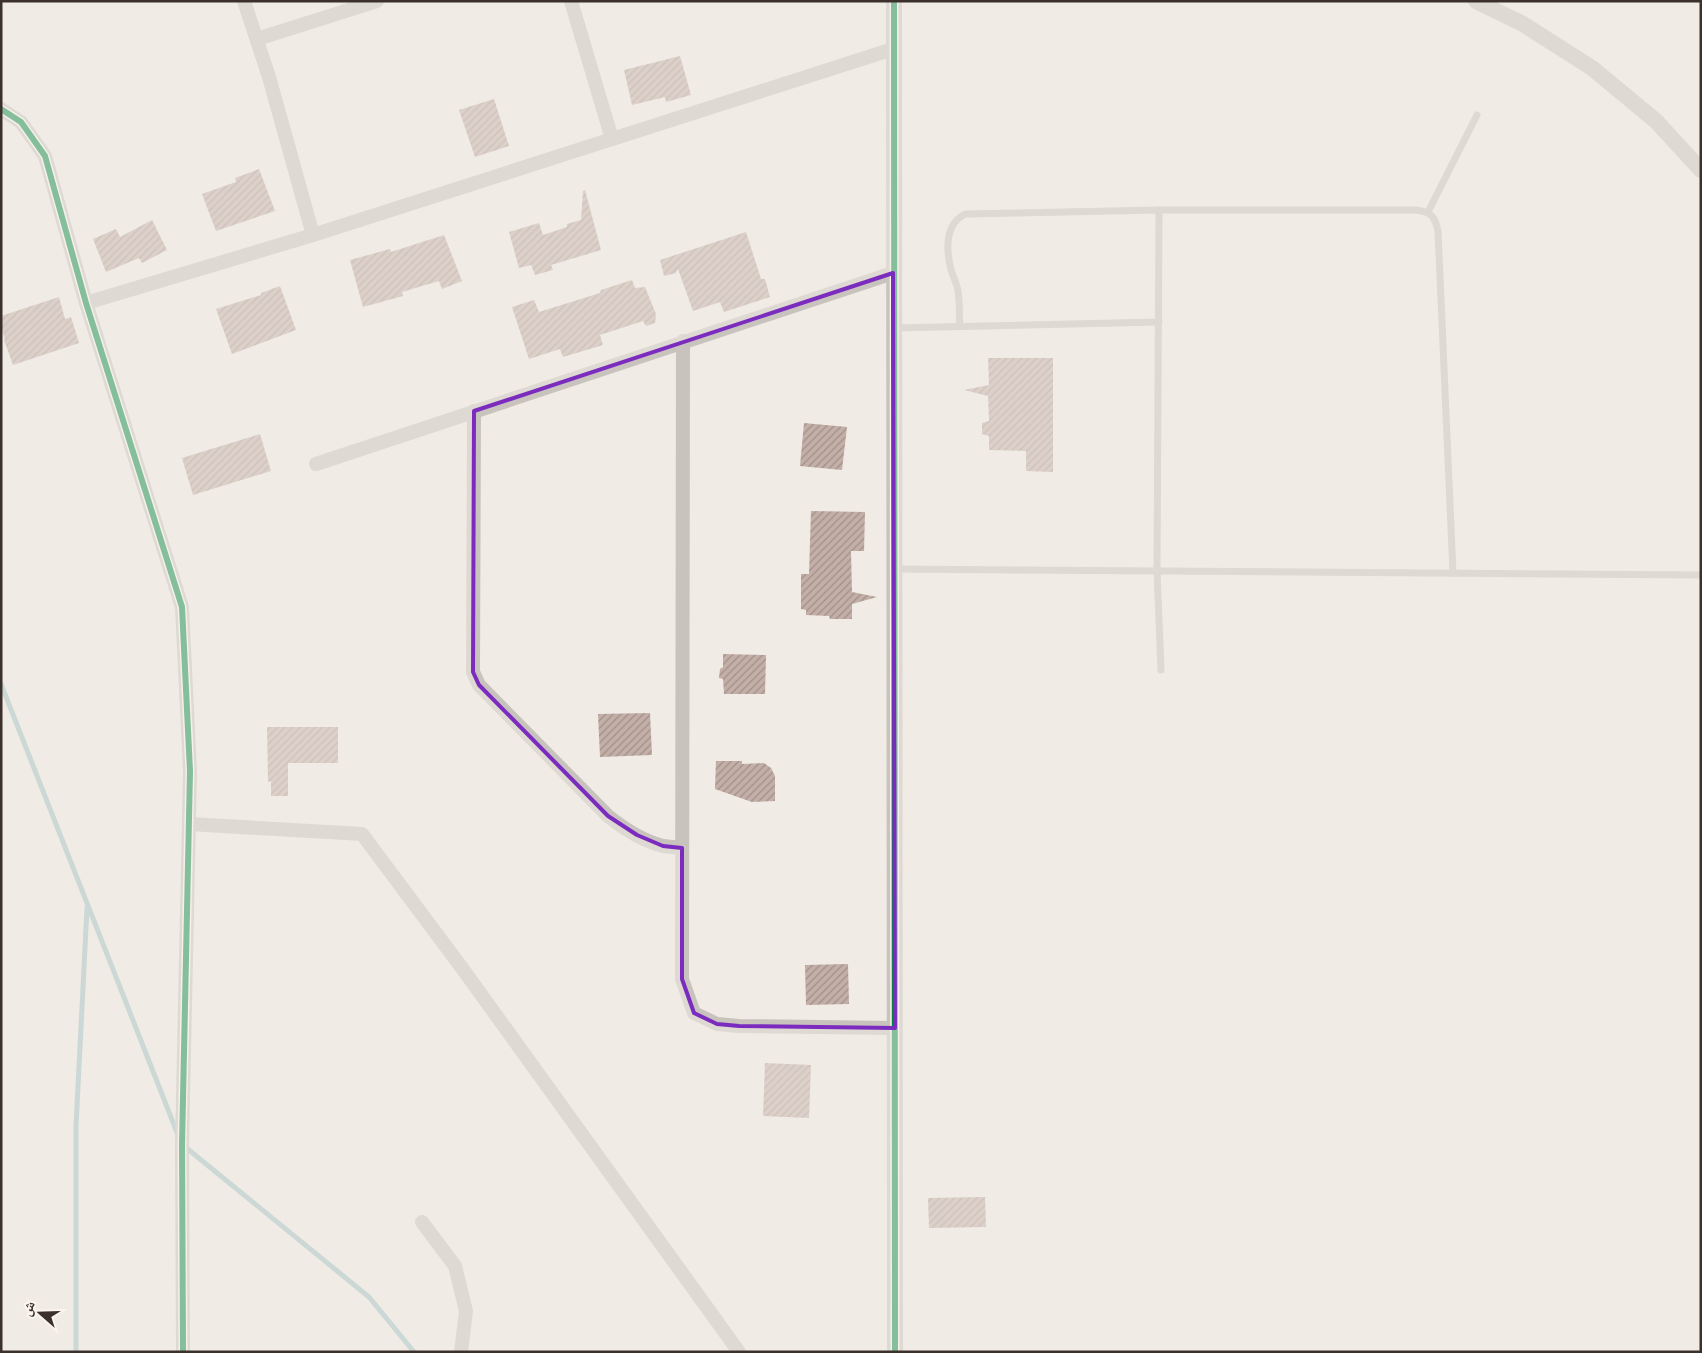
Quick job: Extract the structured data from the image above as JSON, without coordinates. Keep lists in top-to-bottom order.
{
  "north": "left"
}
